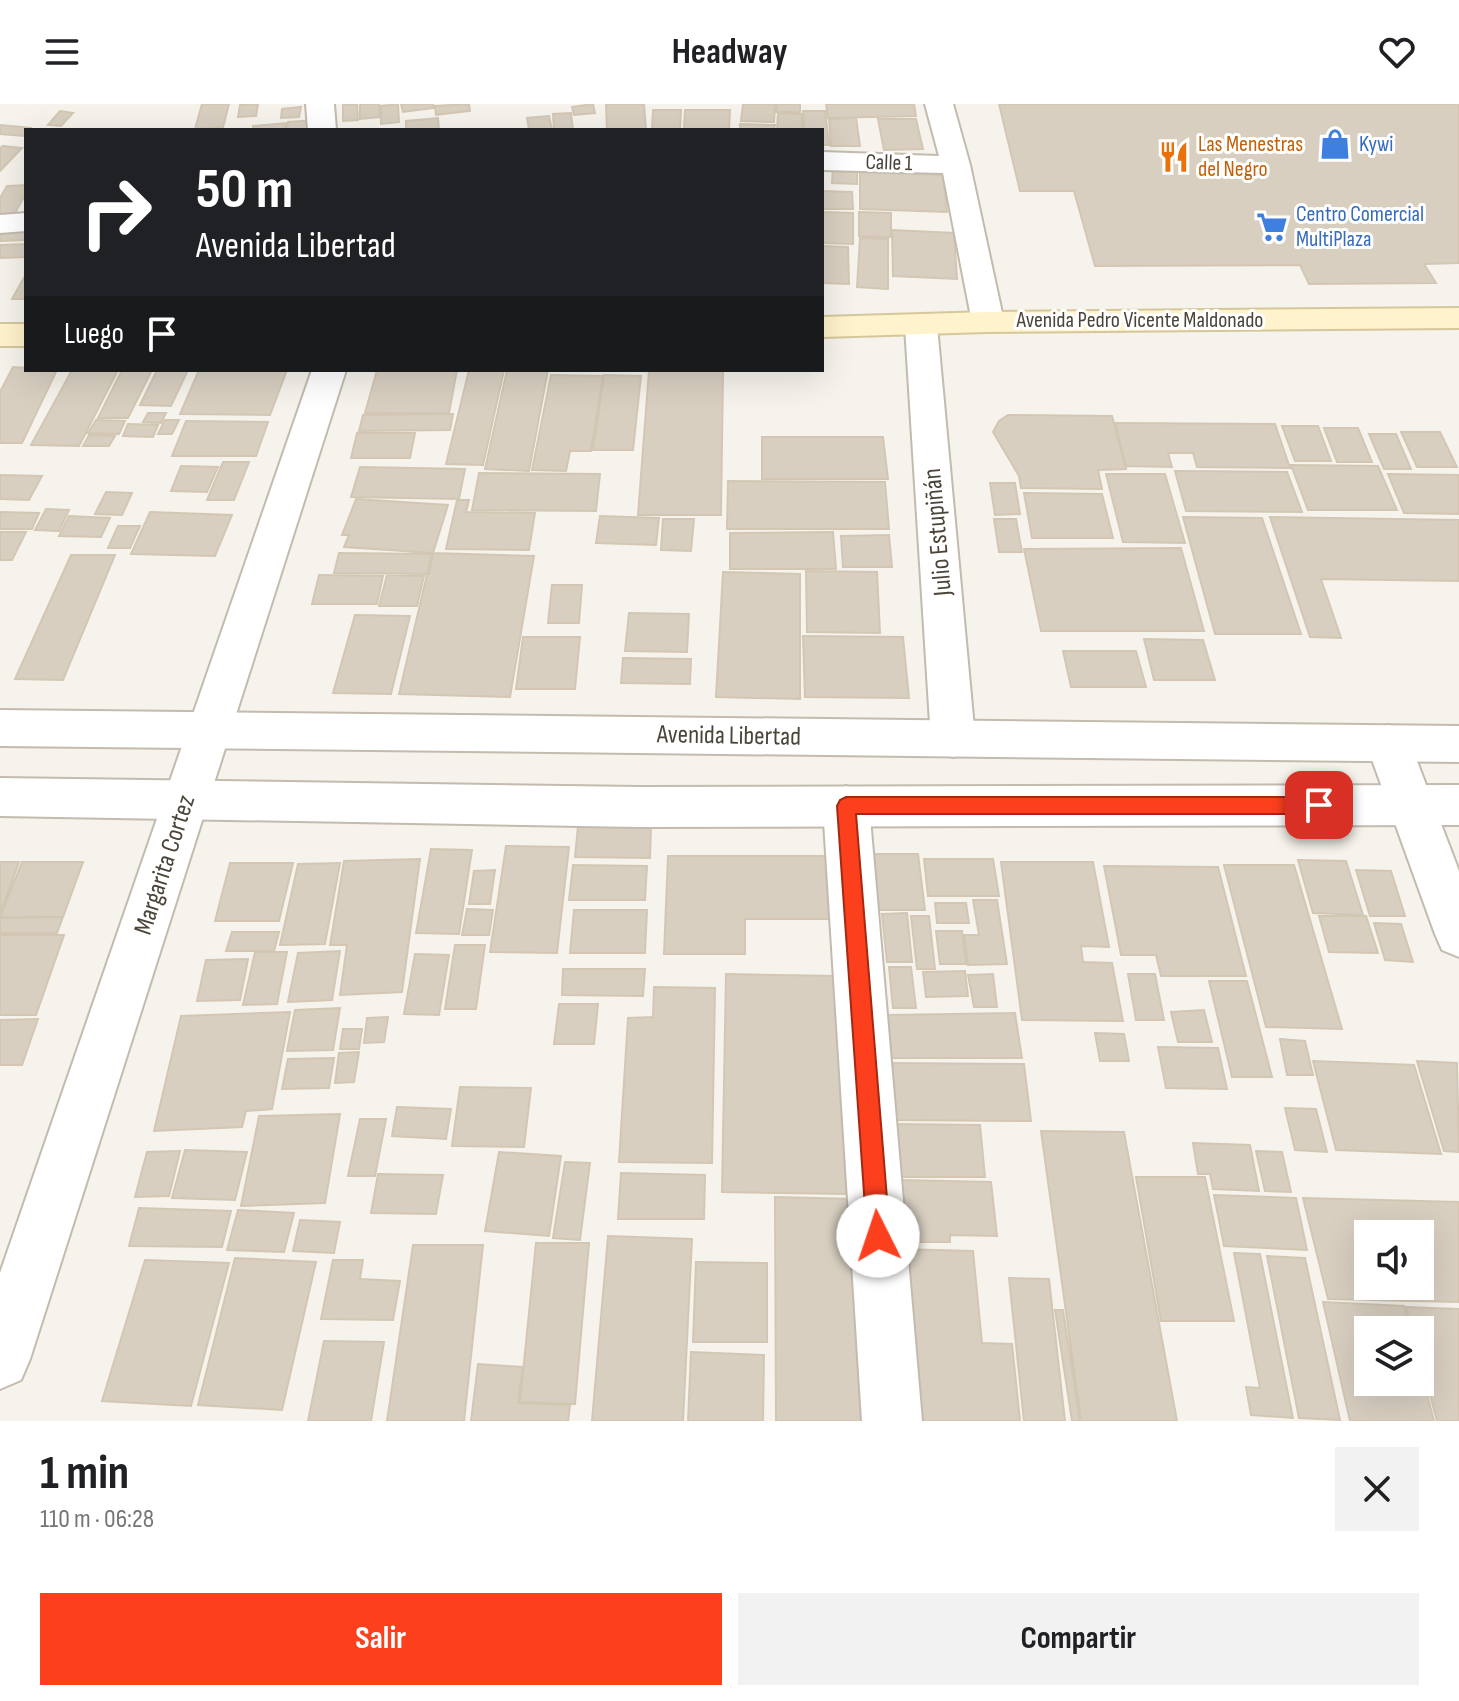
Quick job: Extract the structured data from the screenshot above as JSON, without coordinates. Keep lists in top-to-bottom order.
{
  "streets": {
    "main road": ["Avenida Pedro Vicente Maldonado"],
    "street": [
      "Calle 1",
      "Julio Estupiñán",
      "Avenida Libertad",
      "Margarita Cortez"
    ]
  },
  "crossings": [
    ["Avenida Pedro Vicente Maldonado", "Julio Estupiñán"],
    ["Julio Estupiñán", "Avenida Libertad"],
    ["Avenida Libertad", "Margarita Cortez"]
  ],
  "places": {
    "shop": ["Kywi"],
    "restaurant": ["Las Menestras del Negro"],
    "supermarket": ["Centro Comercial MultiPlaza"]
  },
  "page": {
    "header": "Headway",
    "turn": ["50 m", "Avenida Libertad"],
    "then": "Luego",
    "heading": ["1 min", "110 m · 06:28"],
    "buttons": ["Salir", "Compartir"]
  }
}
